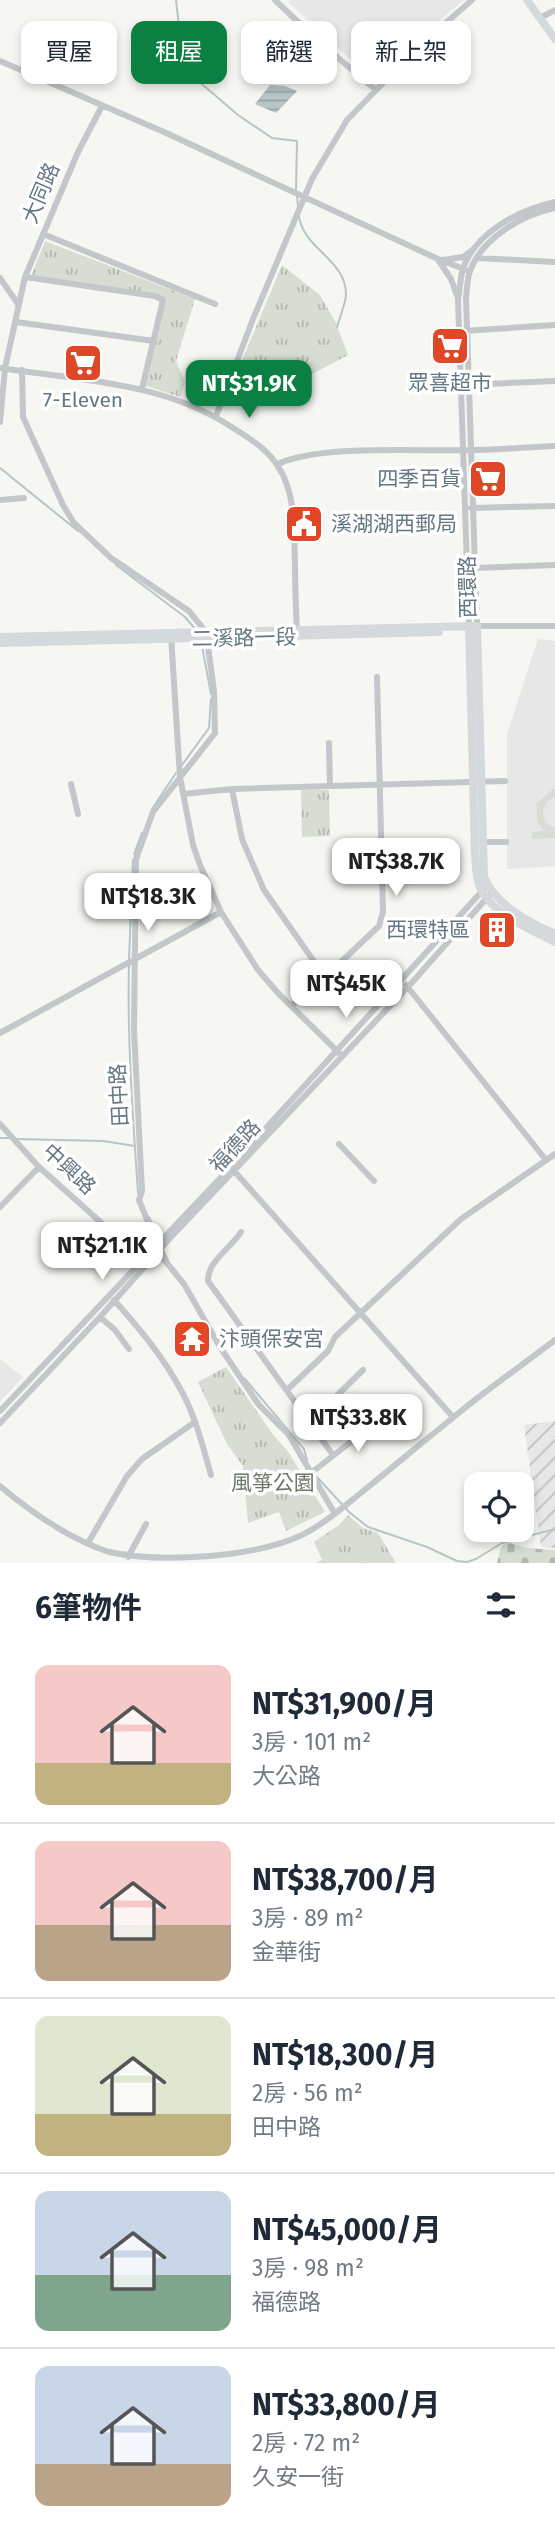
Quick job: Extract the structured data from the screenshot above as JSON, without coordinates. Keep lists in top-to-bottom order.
{
  "streets": {
    "main road": ["西環路", "二溪路一段"],
    "street": [
      "大同路",
      "田中路",
      "福德路",
      "中興路"
    ]
  },
  "crossings": [
    ["西環路", "二溪路一段"],
    ["西環路", "福德路"],
    ["二溪路一段", "田中路"],
    ["田中路", "福德路"],
    ["福德路", "中興路"]
  ],
  "parks": ["風箏公園"],
  "places": {
    "supermarket": ["眾喜超市", "7-Eleven", "四季百貨"],
    "public building": ["溪湖湖西郵局"],
    "building": ["西環特區"],
    "temple": ["汴頭保安宮"]
  },
  "page": {
    "chip": [
      "買屋",
      "租屋",
      "篩選",
      "新上架"
    ],
    "price": [
      "NT$31.9K",
      "NT$38.7K",
      "NT$18.3K",
      "NT$45K",
      "NT$21.1K",
      "NT$33.8K"
    ],
    "heading": "6筆物件",
    "list": [
      {
        "name": "NT$31,900/月",
        "note": "3房 · 101 m² · 大公路"
      },
      {
        "name": "NT$38,700/月",
        "note": "3房 · 89 m² · 金華街"
      },
      {
        "name": "NT$18,300/月",
        "note": "2房 · 56 m² · 田中路"
      },
      {
        "name": "NT$45,000/月",
        "note": "3房 · 98 m² · 福德路"
      },
      {
        "name": "NT$33,800/月",
        "note": "2房 · 72 m² · 久安一街"
      }
    ]
  }
}
